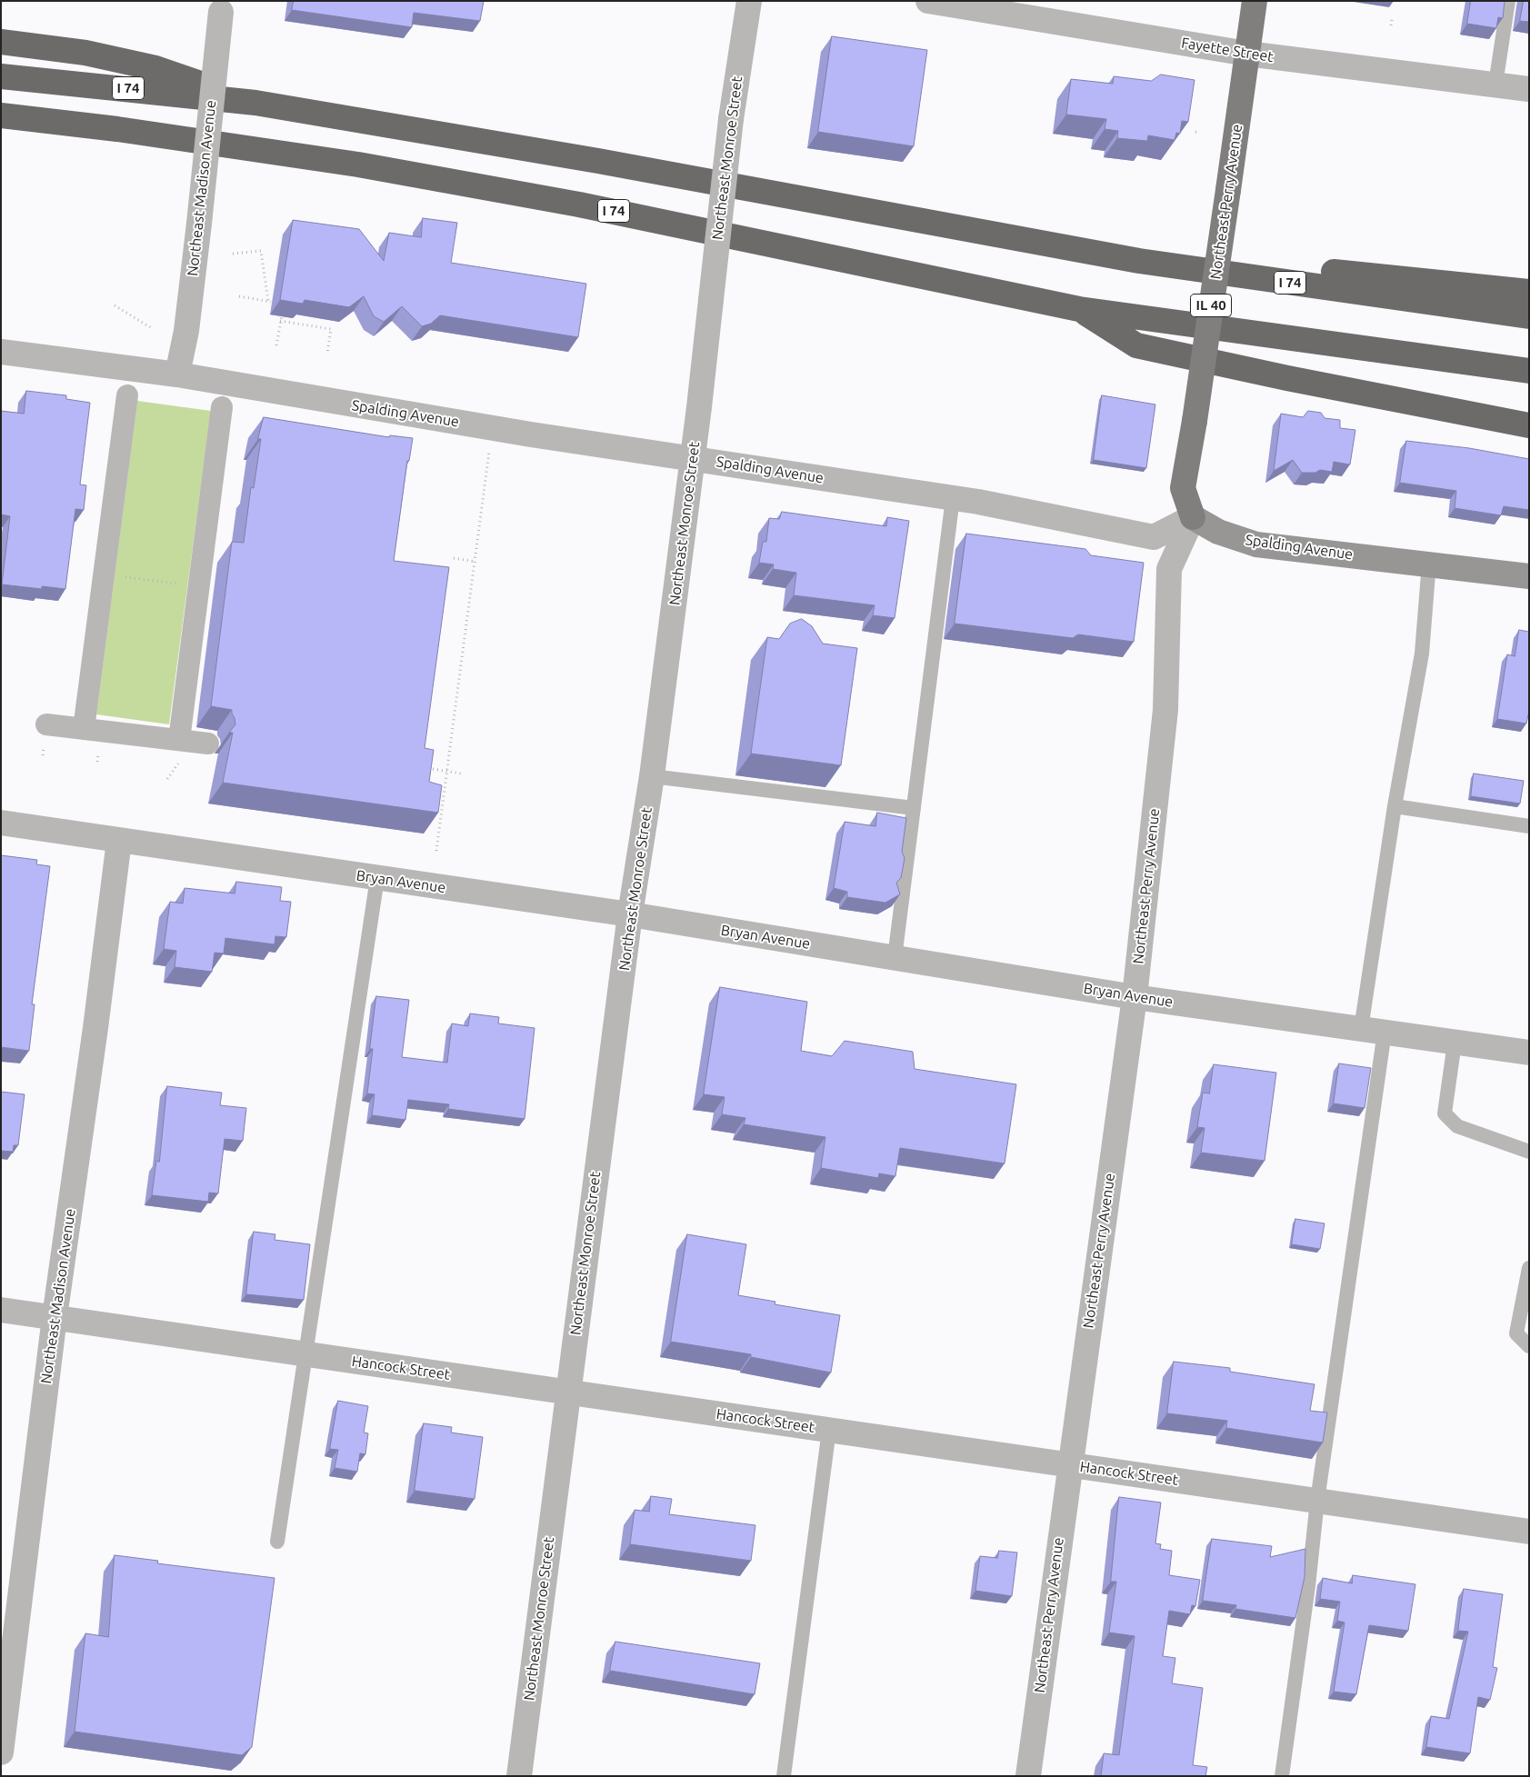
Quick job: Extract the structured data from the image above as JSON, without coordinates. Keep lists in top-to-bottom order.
{
  "streets": {
    "highway": ["I 74"],
    "main road": ["Northeast Perry Avenue", "IL 40", "Spalding Avenue"],
    "street": [
      "Fayette Street",
      "Northeast Monroe Street",
      "Northeast Madison Avenue",
      "Bryan Avenue",
      "Hancock Street"
    ]
  },
  "crossings": [
    ["Fayette Street", "Northeast Perry Avenue"],
    ["Northeast Monroe Street", "Spalding Avenue"],
    ["Northeast Monroe Street", "Bryan Avenue"],
    ["Northeast Monroe Street", "Hancock Street"],
    ["Northeast Madison Avenue", "Spalding Avenue"],
    ["Northeast Madison Avenue", "Bryan Avenue"],
    ["Northeast Madison Avenue", "Hancock Street"],
    ["Northeast Perry Avenue", "Spalding Avenue"],
    ["Northeast Perry Avenue", "Bryan Avenue"],
    ["Northeast Perry Avenue", "Hancock Street"]
  ]
}
